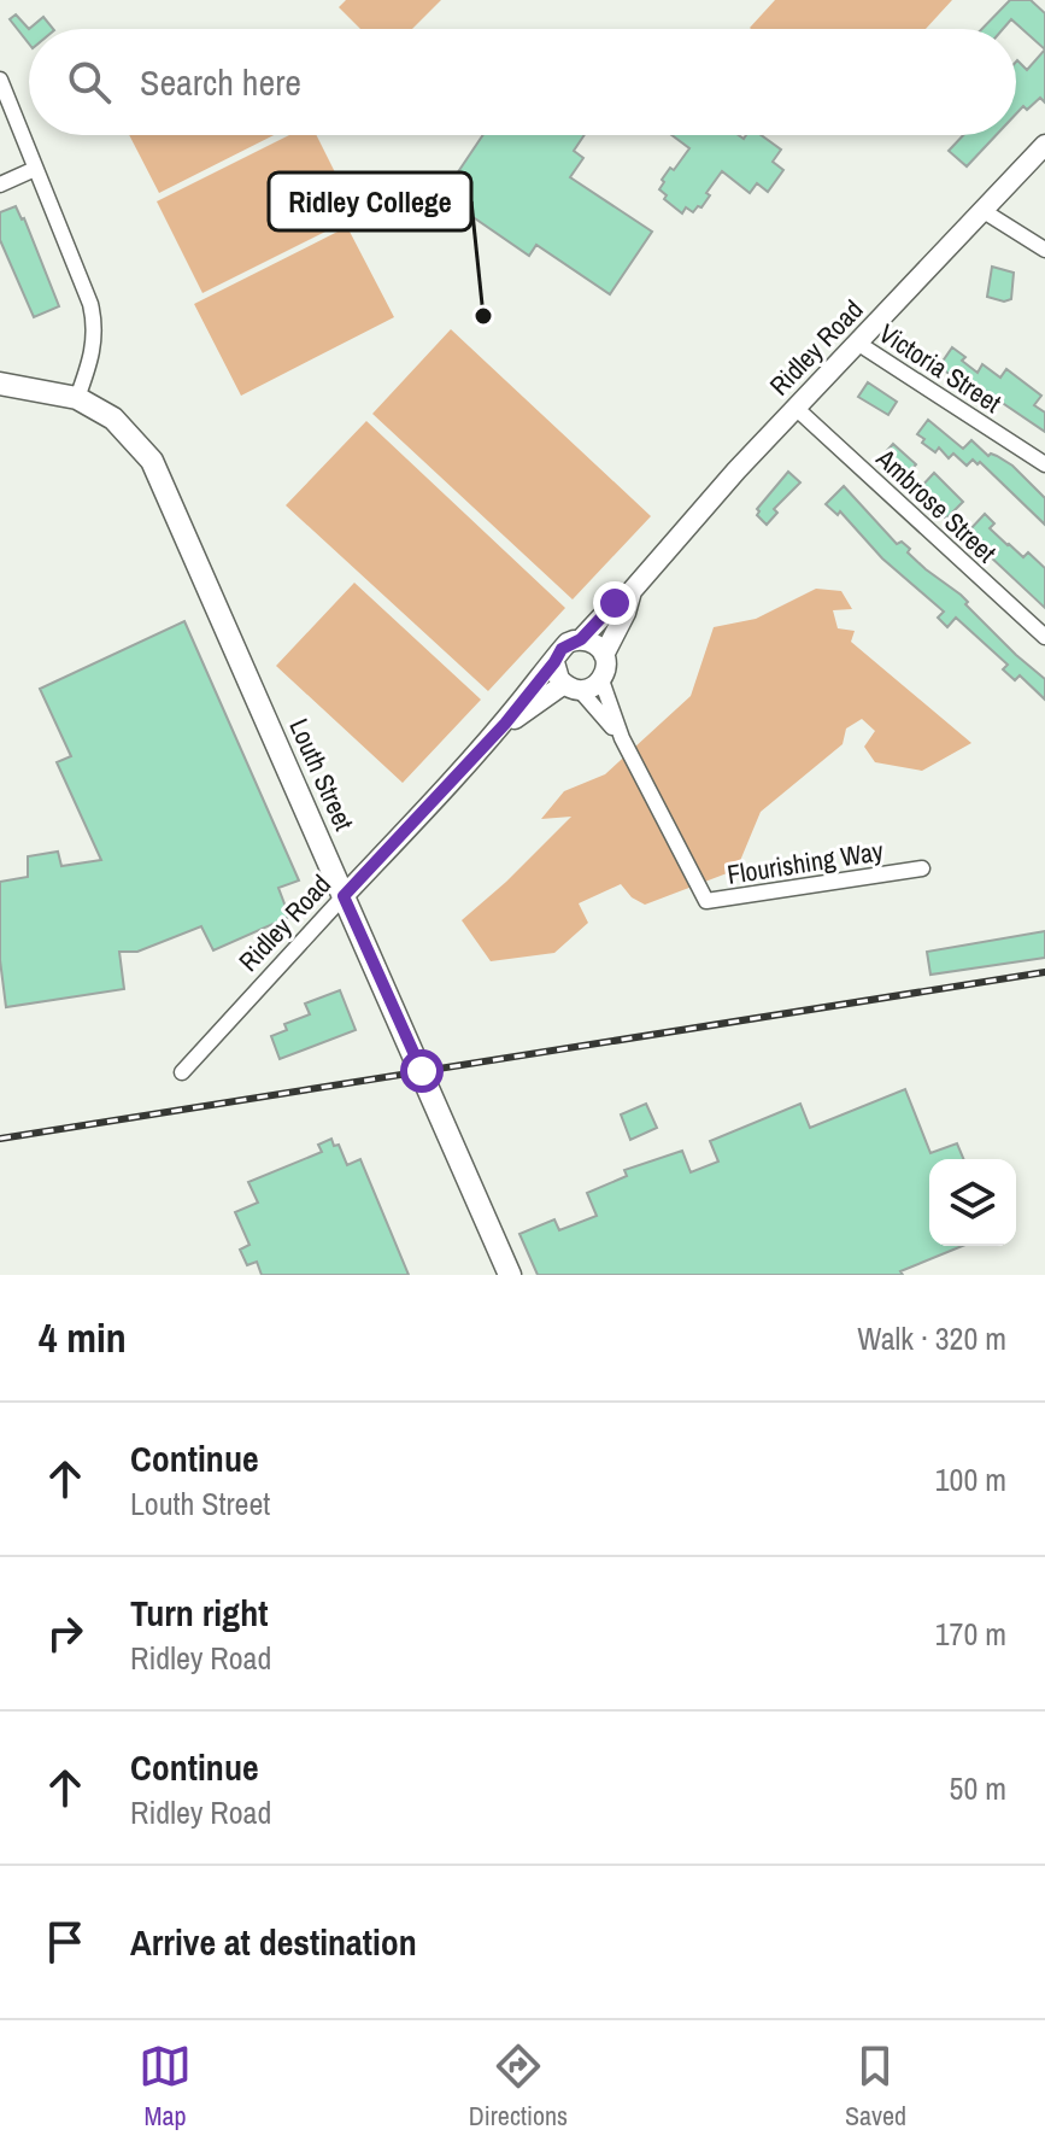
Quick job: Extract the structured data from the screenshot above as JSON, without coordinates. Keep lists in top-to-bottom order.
{
  "streets": {
    "main road": ["Louth Street"],
    "street": [
      "Ridley Road",
      "Victoria Street",
      "Ambrose Street",
      "Flourishing Way"
    ]
  },
  "crossings": [
    ["Ridley Road", "Victoria Street"],
    ["Ridley Road", "Ambrose Street"],
    ["Ridley Road", "Louth Street"],
    ["Ridley Road", "Flourishing Way"]
  ],
  "places": ["Ridley College"],
  "page": {
    "search": "Search here",
    "heading": ["4 min", "Walk · 320 m"],
    "list": [
      ["Continue", "Louth Street", "100 m"],
      ["Turn right", "Ridley Road", "170 m"],
      ["Continue", "Ridley Road", "50 m"],
      "Arrive at destination"
    ],
    "nav": ["Map", "Directions", "Saved"]
  }
}
